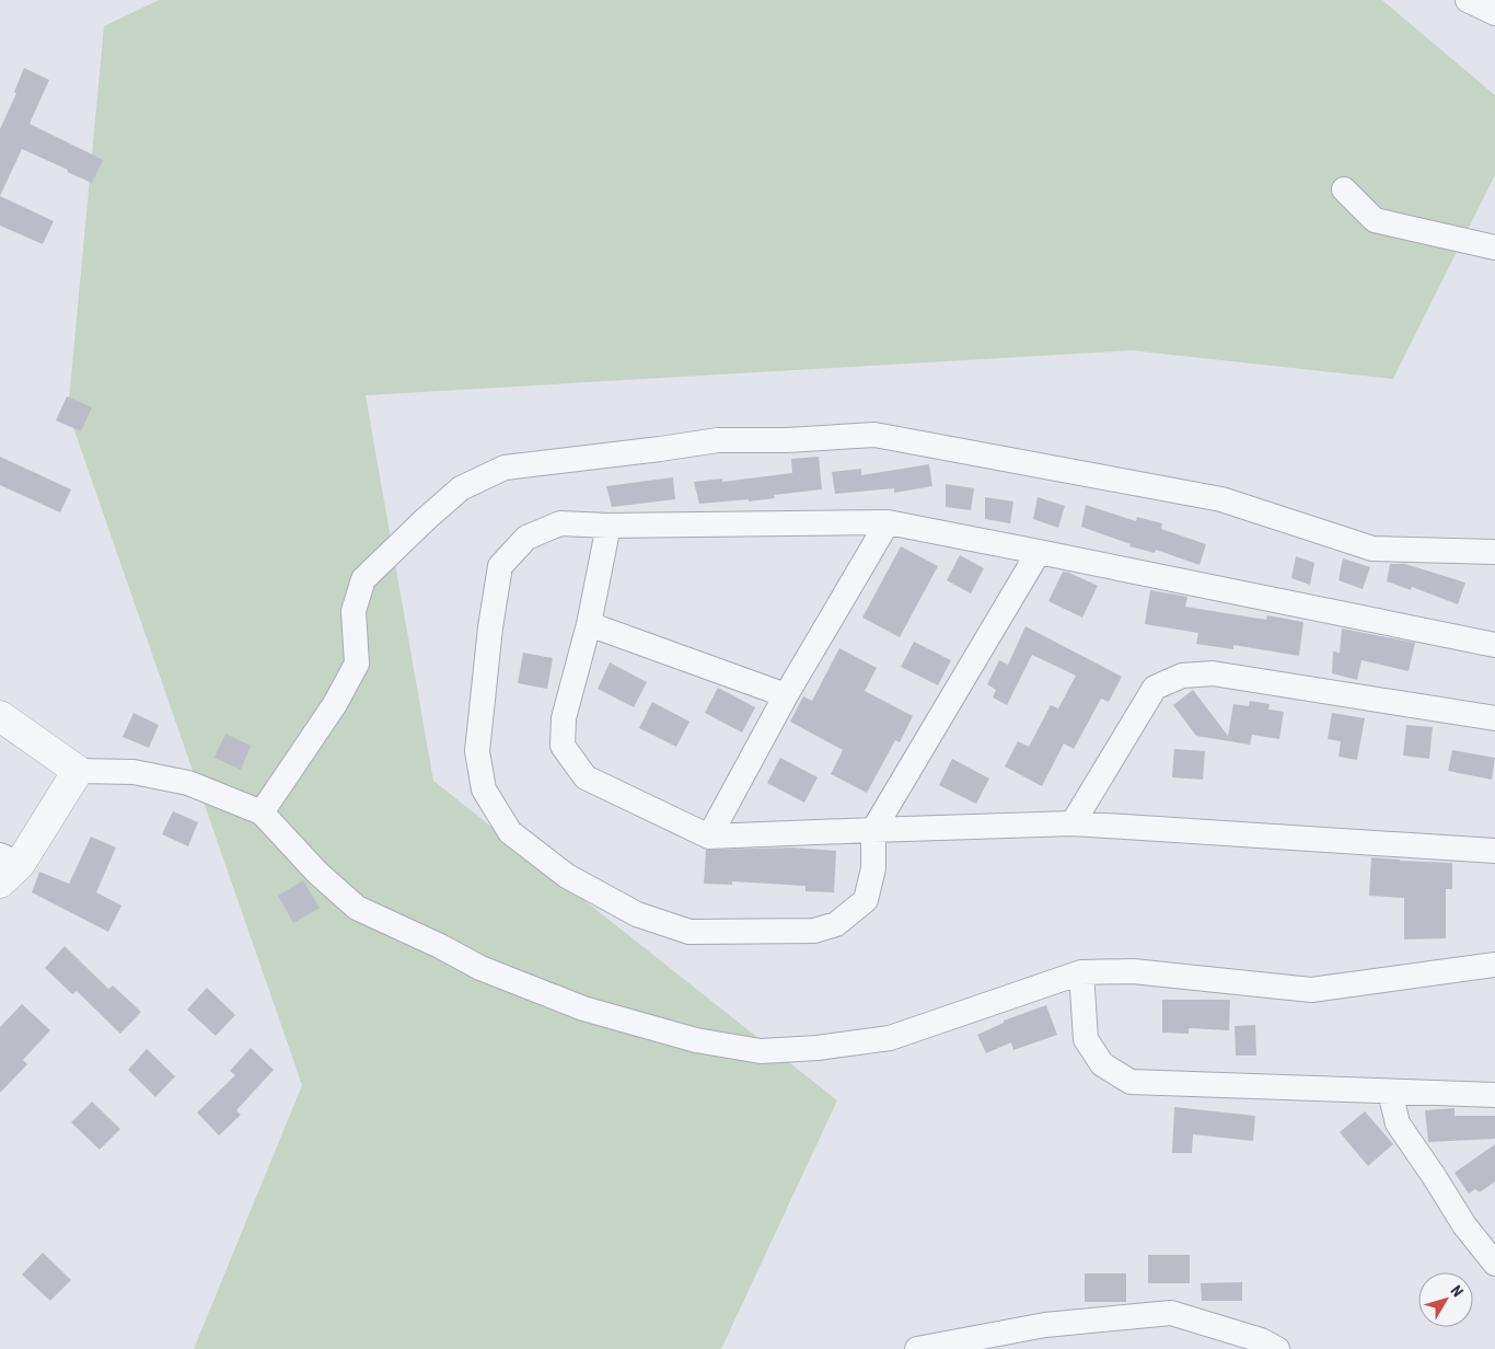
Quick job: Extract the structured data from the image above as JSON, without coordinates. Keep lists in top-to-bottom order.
{
  "north": "top right"
}
